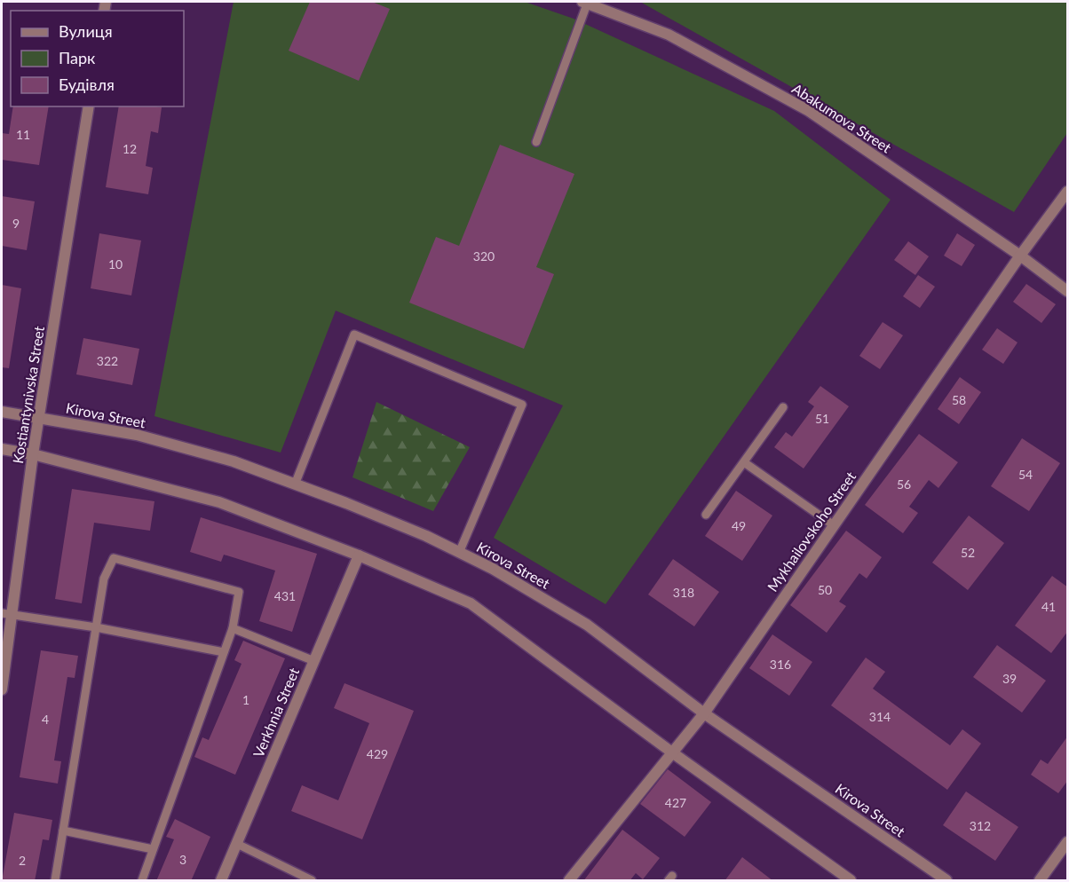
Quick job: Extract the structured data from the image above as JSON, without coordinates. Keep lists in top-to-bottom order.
{
  "streets": {
    "street": [
      "Abakumova Street",
      "Kostiantynivska Street",
      "Kirova Street",
      "Mykhailovskoho Street",
      "Verkhnia Street"
    ]
  },
  "crossings": [
    ["Abakumova Street", "Mykhailovskoho Street"],
    ["Kostiantynivska Street", "Kirova Street"],
    ["Kirova Street", "Mykhailovskoho Street"]
  ],
  "house_numbers": [
    "11",
    "12",
    "9",
    "320",
    "10",
    "322",
    "58",
    "51",
    "54",
    "56",
    "49",
    "52",
    "50",
    "318",
    "431",
    "41",
    "316",
    "39",
    "1",
    "314",
    "4",
    "429",
    "427",
    "312",
    "3",
    "2"
  ],
  "legend": ["Вулиця", "Парк", "Будівля"]
}
